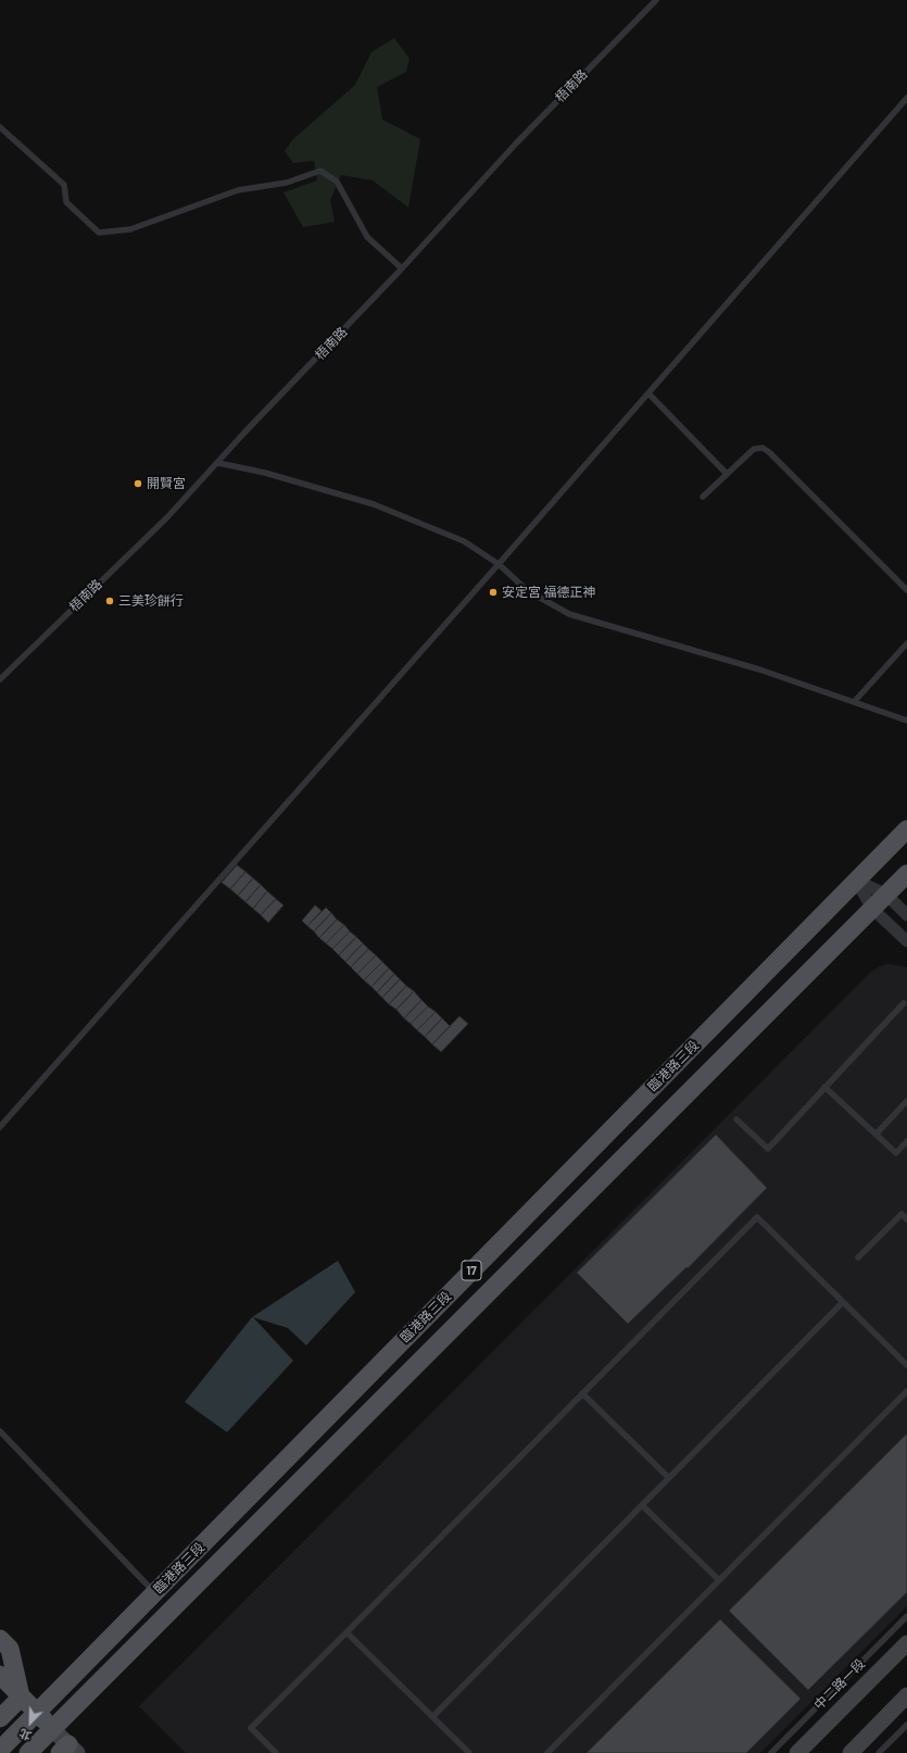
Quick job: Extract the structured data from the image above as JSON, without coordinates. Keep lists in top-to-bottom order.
{
  "streets": {
    "main road": ["臨港路三段", "17"],
    "street": ["中二路一段"],
    "lane": ["梧南路"]
  },
  "crossings": [
    ["臨港路三段", "17"]
  ],
  "places": ["開賢宮", "安定宮 福德正神", "三美珍餅行"],
  "north": "bottom left"
}
